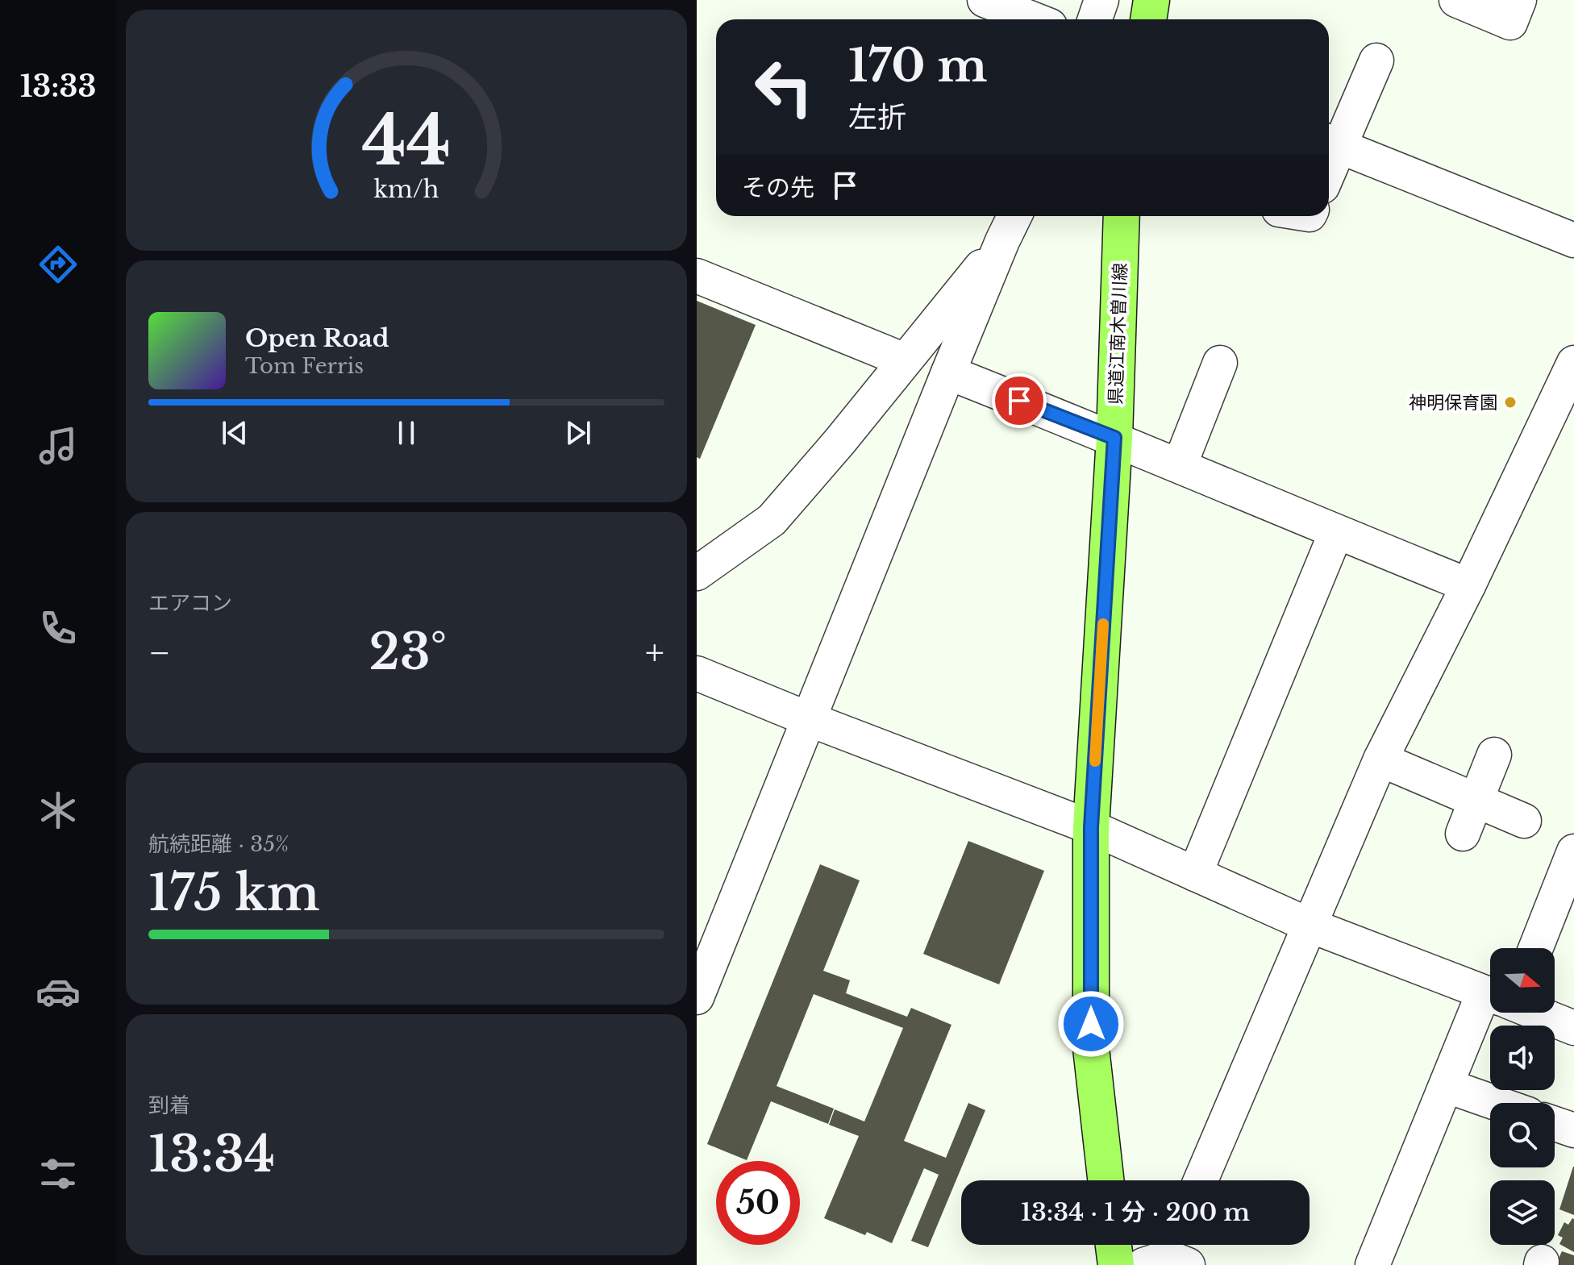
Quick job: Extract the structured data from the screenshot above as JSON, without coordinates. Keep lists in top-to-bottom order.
{
  "streets": {
    "main road": ["県道江南木曽川線"]
  },
  "places": ["神明保育園"],
  "north": "right",
  "page": {
    "tabs": "13:33",
    "turn": ["170 m", "左折"],
    "then": "その先",
    "song": ["Open Road", "Tom Ferris"],
    "tile": [
      "エアコン",
      ["航続距離 · 35%", "175 km"],
      ["到着", "13:34"]
    ],
    "heat": ["−", "23°", "+"],
    "limit": "50",
    "trip": "13:34 · 1 分 · 200 m",
    "gauge": ["44", "km/h"]
  }
}
